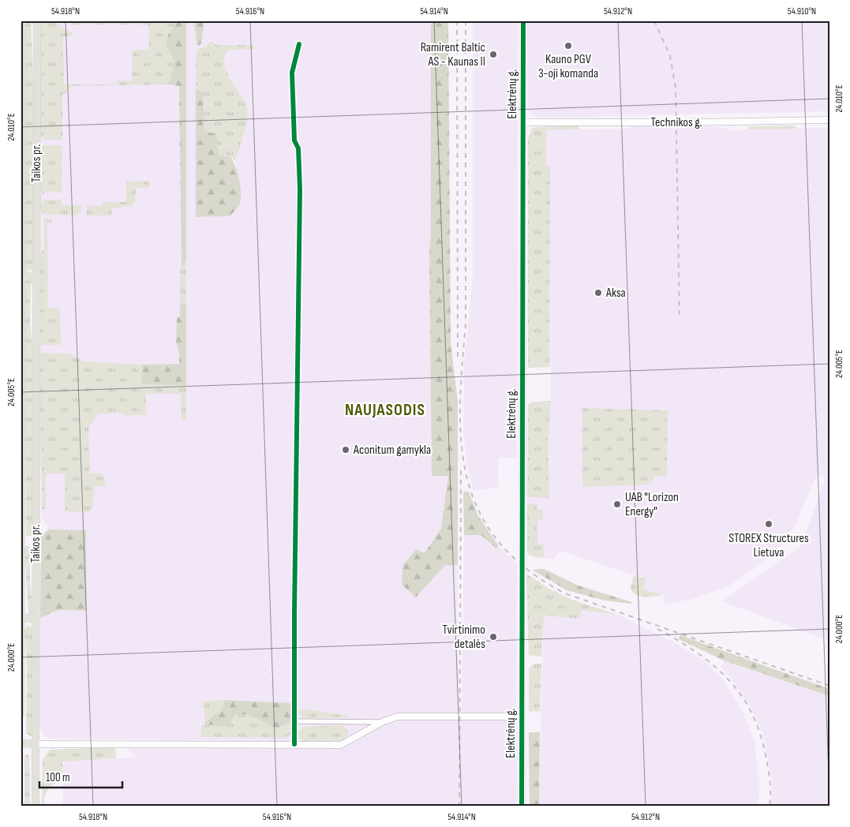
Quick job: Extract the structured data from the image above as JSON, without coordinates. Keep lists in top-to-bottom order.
{
  "streets": {
    "main road": ["Taikos pr."],
    "street": ["Elektrėnų g.", "Technikos g."]
  },
  "crossings": [
    ["Elektrėnų g.", "Technikos g."]
  ],
  "districts": ["NAUJASODIS"],
  "places": [
    "Kauno PGV 3-oji komanda",
    "Ramirent Baltic AS - Kaunas II",
    "Aksa",
    "Aconitum gamykla",
    "UAB \"Lorizon Energy\"",
    "STOREX Structures Lietuva",
    "Tvirtinimo detalės"
  ],
  "scale_bar": "100 m",
  "coordinates": [
    "54.918°N",
    "54.916°N",
    "54.914°N",
    "54.912°N",
    "54.910°N",
    "24.010°E",
    "24.005°E",
    "24.000°E"
  ]
}
